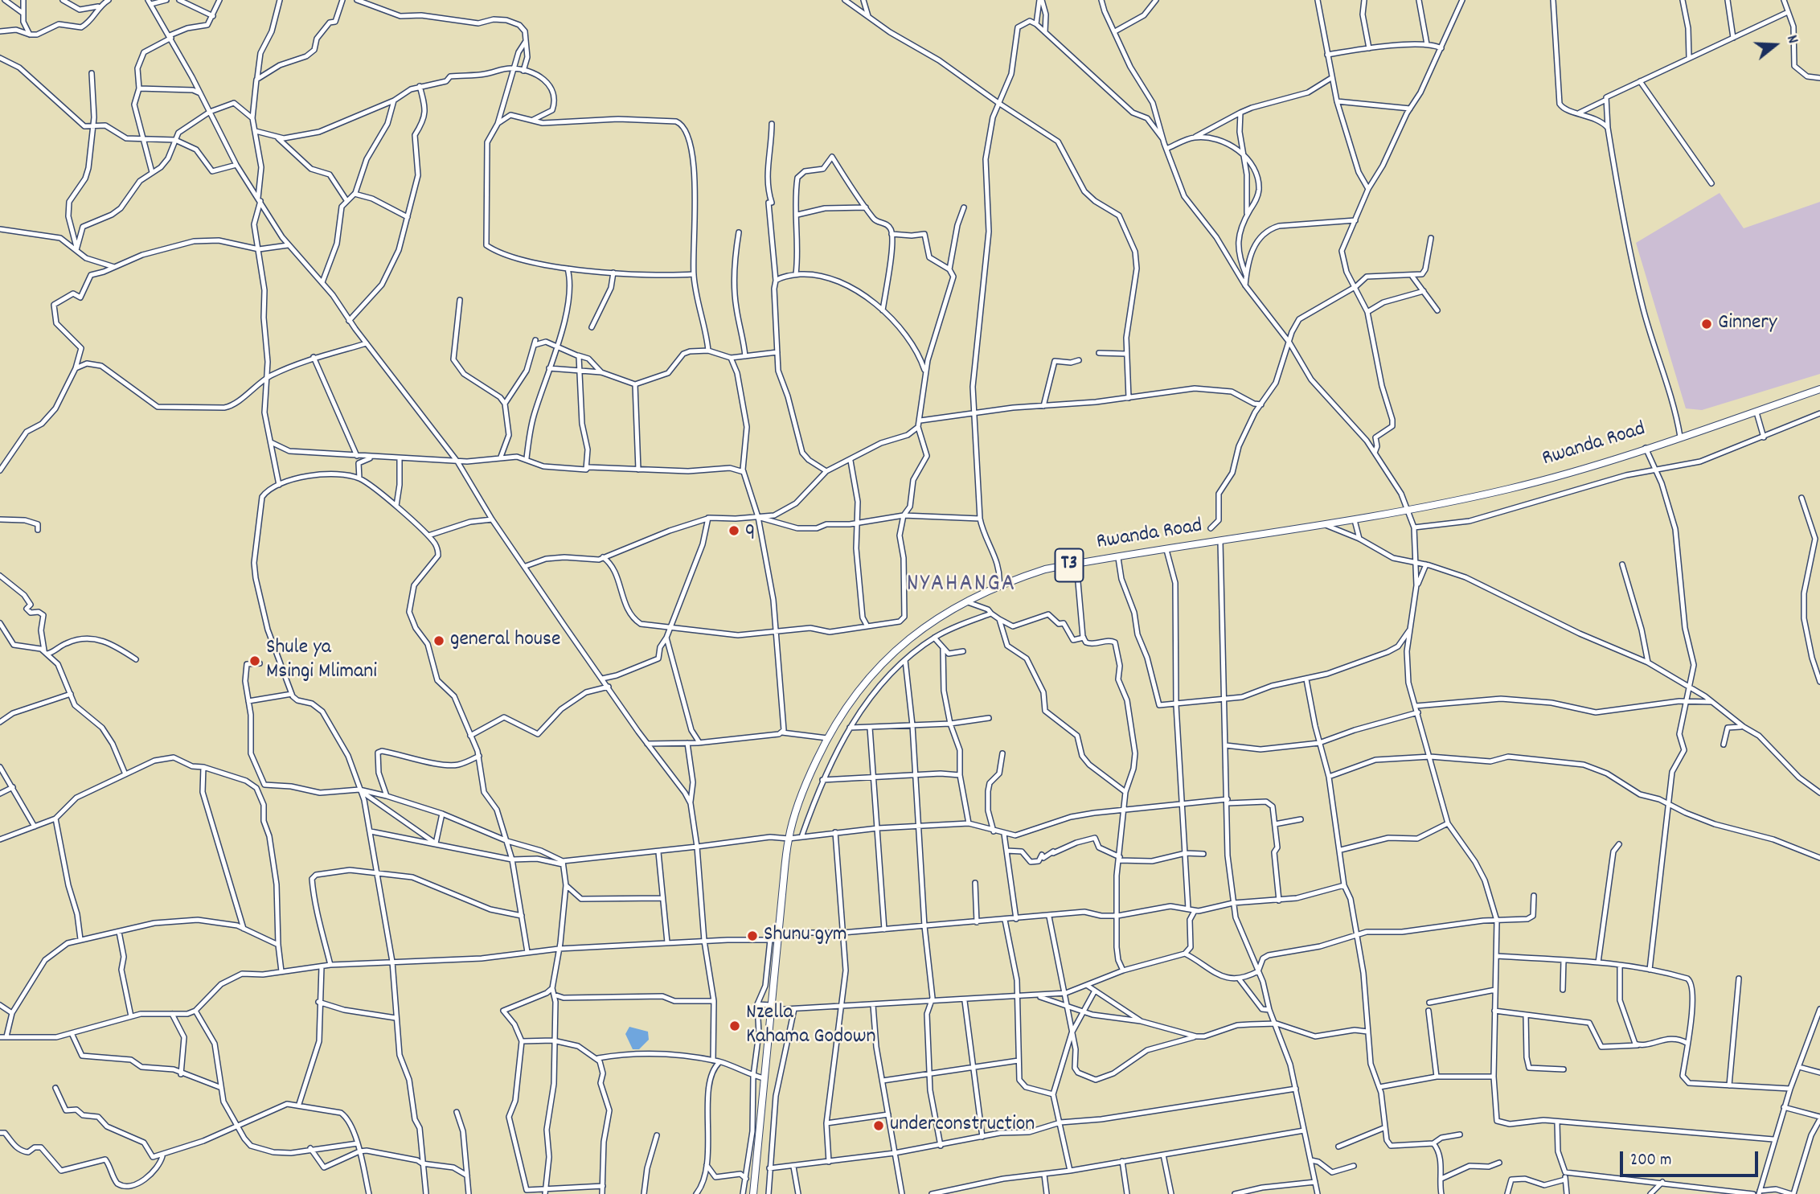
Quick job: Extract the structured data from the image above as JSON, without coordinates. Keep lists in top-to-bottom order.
{
  "streets": {
    "highway": ["Rwanda Road", "T3"]
  },
  "districts": ["NYAHANGA"],
  "places": [
    "Ginnery",
    "q",
    "general house",
    "Shule ya Msingi Mlimani",
    "Shunu gym",
    "Nzella Kahama Godown",
    "underconstruction"
  ],
  "scale_bar": "200 m",
  "north": "right"
}
